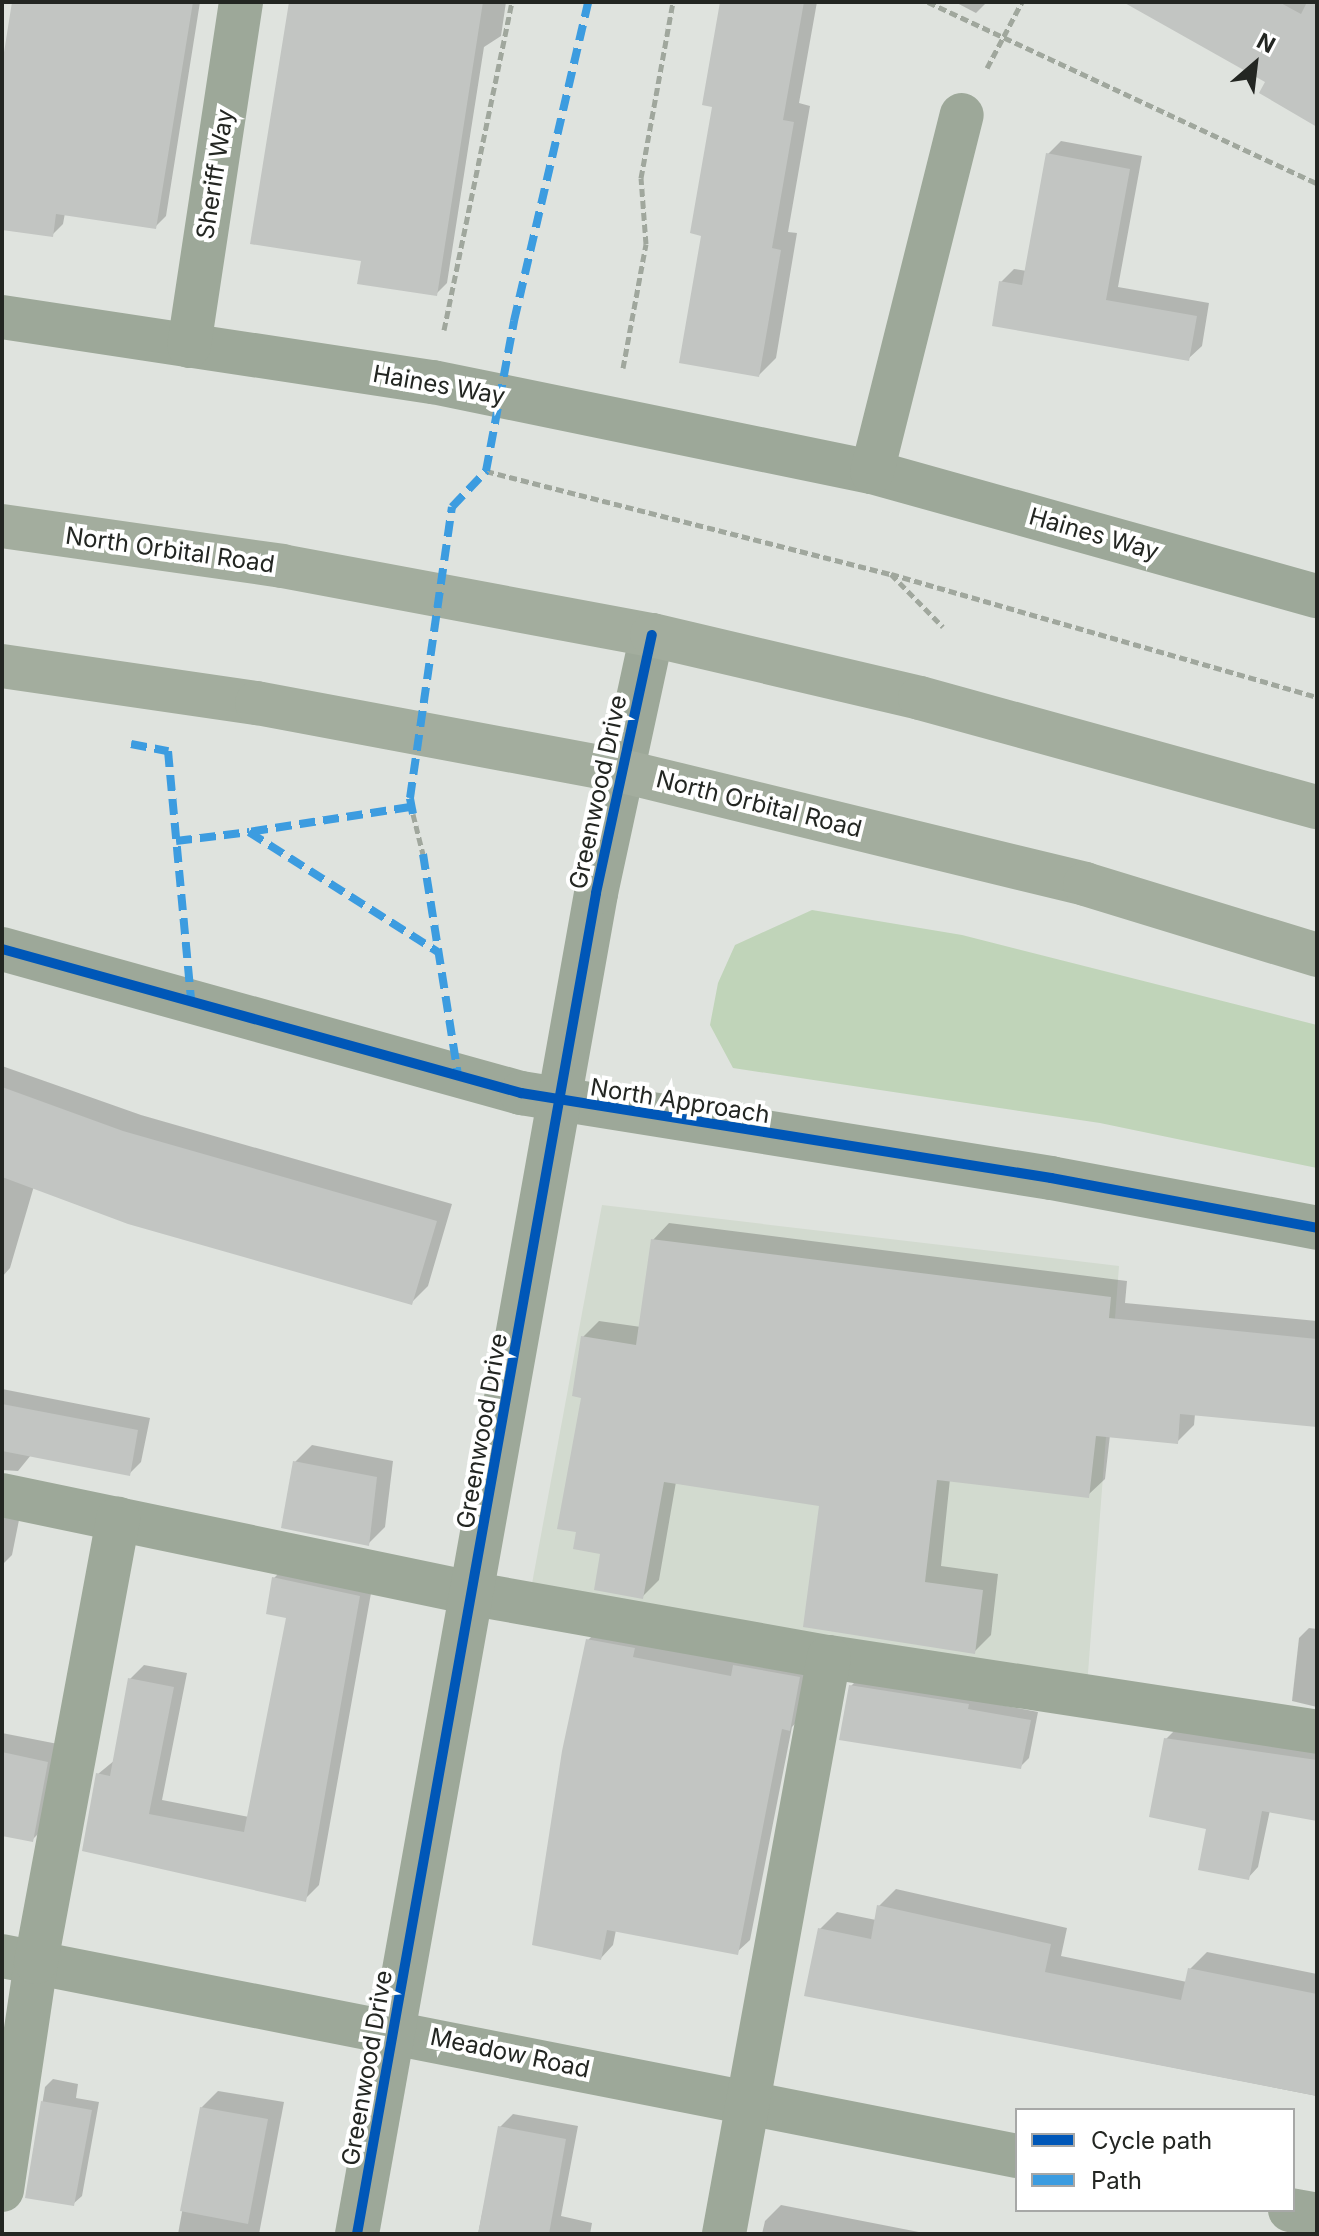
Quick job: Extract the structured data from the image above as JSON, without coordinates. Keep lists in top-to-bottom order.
{
  "streets": {
    "highway": ["North Orbital Road"],
    "street": [
      "Sheriff Way",
      "Haines Way",
      "Greenwood Drive",
      "North Approach",
      "Meadow Road"
    ]
  },
  "crossings": [
    ["Sheriff Way", "Haines Way"],
    ["North Orbital Road", "Greenwood Drive"],
    ["Greenwood Drive", "North Approach"],
    ["Greenwood Drive", "Meadow Road"]
  ],
  "legend": ["Cycle path", "Path"],
  "north": "top right"
}
